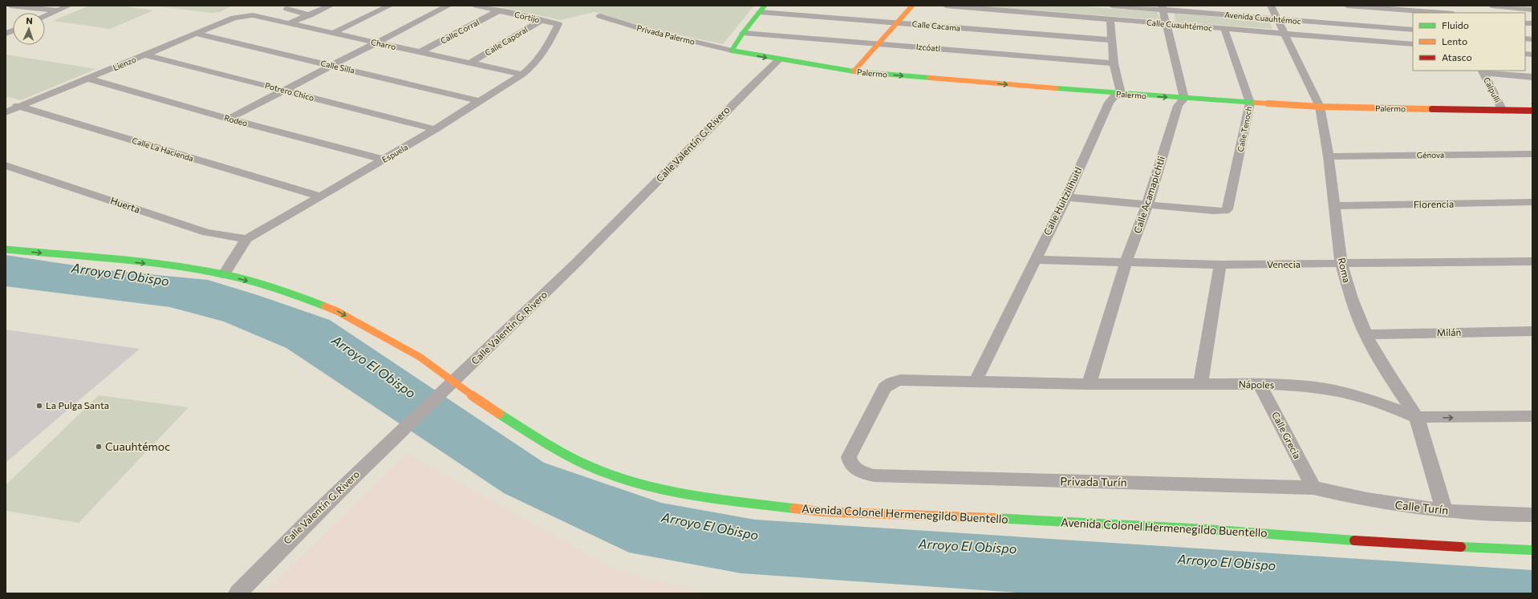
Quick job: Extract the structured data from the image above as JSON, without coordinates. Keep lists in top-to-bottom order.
{
  "streets": {
    "street": [
      "Cortijo",
      "Avenida Cuauhtémoc",
      "Calle Cuauhtémoc",
      "Calle Cacama",
      "Calle Corral",
      "Privada Palermo",
      "Calle Caporal",
      "Charro",
      "Izcóatl",
      "Lienzo",
      "Calle Silla",
      "Palermo",
      "Calpulli",
      "Potrero Chico",
      "Rodeo",
      "Calle Tenoch",
      "Calle Valentín G. Rivero",
      "Calle La Hacienda",
      "Espuela",
      "Génova",
      "Calle Acamapichtli",
      "Calle Huitzilíhuitl",
      "Florencia",
      "Huerta",
      "Venecia",
      "Roma",
      "Milán",
      "Nápoles",
      "Calle Grecia",
      "Privada Turín",
      "Calle Turín",
      "Avenida Colonel Hermenegildo Buentello"
    ]
  },
  "crossings": [
    ["Cortijo", "Calle Corral"],
    ["Cortijo", "Calle Caporal"],
    ["Cortijo", "Espuela"],
    ["Avenida Cuauhtémoc", "Roma"],
    ["Calle Cuauhtémoc", "Calle Tenoch"],
    ["Calle Cuauhtémoc", "Roma"],
    ["Calle Corral", "Charro"],
    ["Privada Palermo", "Palermo"],
    ["Calle Caporal", "Charro"],
    ["Charro", "Lienzo"],
    ["Charro", "Espuela"],
    ["Lienzo", "Calle Silla"],
    ["Lienzo", "Potrero Chico"],
    ["Lienzo", "Rodeo"],
    ["Lienzo", "Calle La Hacienda"],
    ["Calle Silla", "Espuela"],
    ["Palermo", "Calpulli"],
    ["Palermo", "Calle Tenoch"],
    ["Palermo", "Calle Valentín G. Rivero"],
    ["Palermo", "Calle Acamapichtli"],
    ["Palermo", "Calle Huitzilíhuitl"],
    ["Palermo", "Roma"],
    ["Potrero Chico", "Espuela"],
    ["Rodeo", "Espuela"],
    ["Calle Tenoch", "Calle Acamapichtli"],
    ["Calle Valentín G. Rivero", "Avenida Colonel Hermenegildo Buentello"],
    ["Calle La Hacienda", "Espuela"],
    ["Espuela", "Huerta"],
    ["Espuela", "Avenida Colonel Hermenegildo Buentello"],
    ["Génova", "Roma"],
    ["Calle Acamapichtli", "Venecia"],
    ["Calle Acamapichtli", "Nápoles"],
    ["Calle Huitzilíhuitl", "Venecia"],
    ["Calle Huitzilíhuitl", "Nápoles"],
    ["Florencia", "Roma"],
    ["Venecia", "Roma"],
    ["Roma", "Milán"],
    ["Roma", "Nápoles"],
    ["Roma", "Calle Turín"],
    ["Nápoles", "Calle Grecia"],
    ["Nápoles", "Privada Turín"],
    ["Calle Grecia", "Privada Turín"],
    ["Calle Grecia", "Calle Turín"],
    ["Privada Turín", "Calle Turín"]
  ],
  "one_way": ["Palermo"],
  "water": ["Arroyo El Obispo"],
  "places": ["La Pulga Santa", "Cuauhtémoc"],
  "legend": ["Fluido", "Lento", "Atasco"],
  "north": "top"
}
